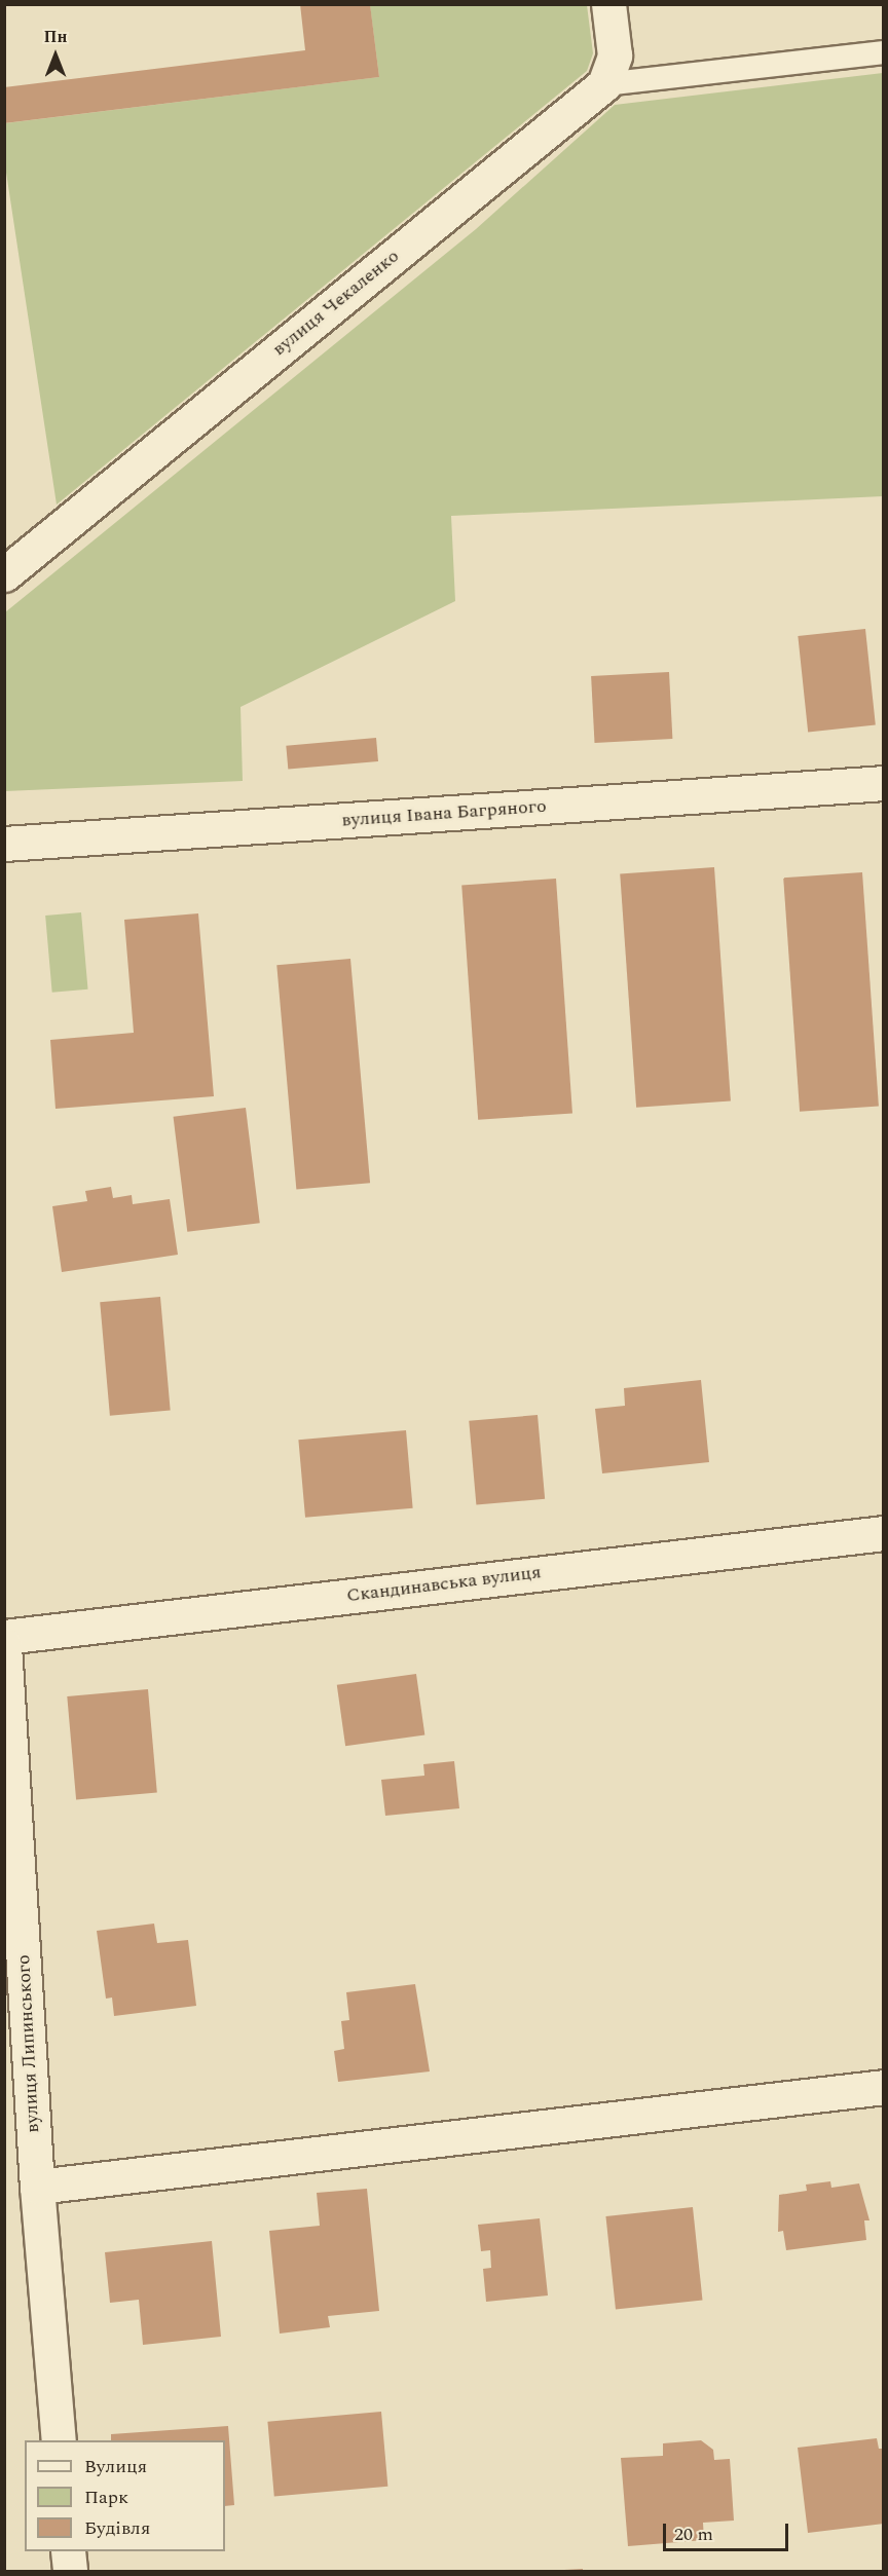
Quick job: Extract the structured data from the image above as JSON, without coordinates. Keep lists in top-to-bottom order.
{
  "streets": {
    "street": [
      "вулиця Чекаленко",
      "вулиця Івана Багряного",
      "Скандинавська вулиця",
      "вулиця Липинського"
    ]
  },
  "legend": ["Вулиця", "Парк", "Будівля"],
  "scale_bar": "20 m",
  "north": "top"
}
